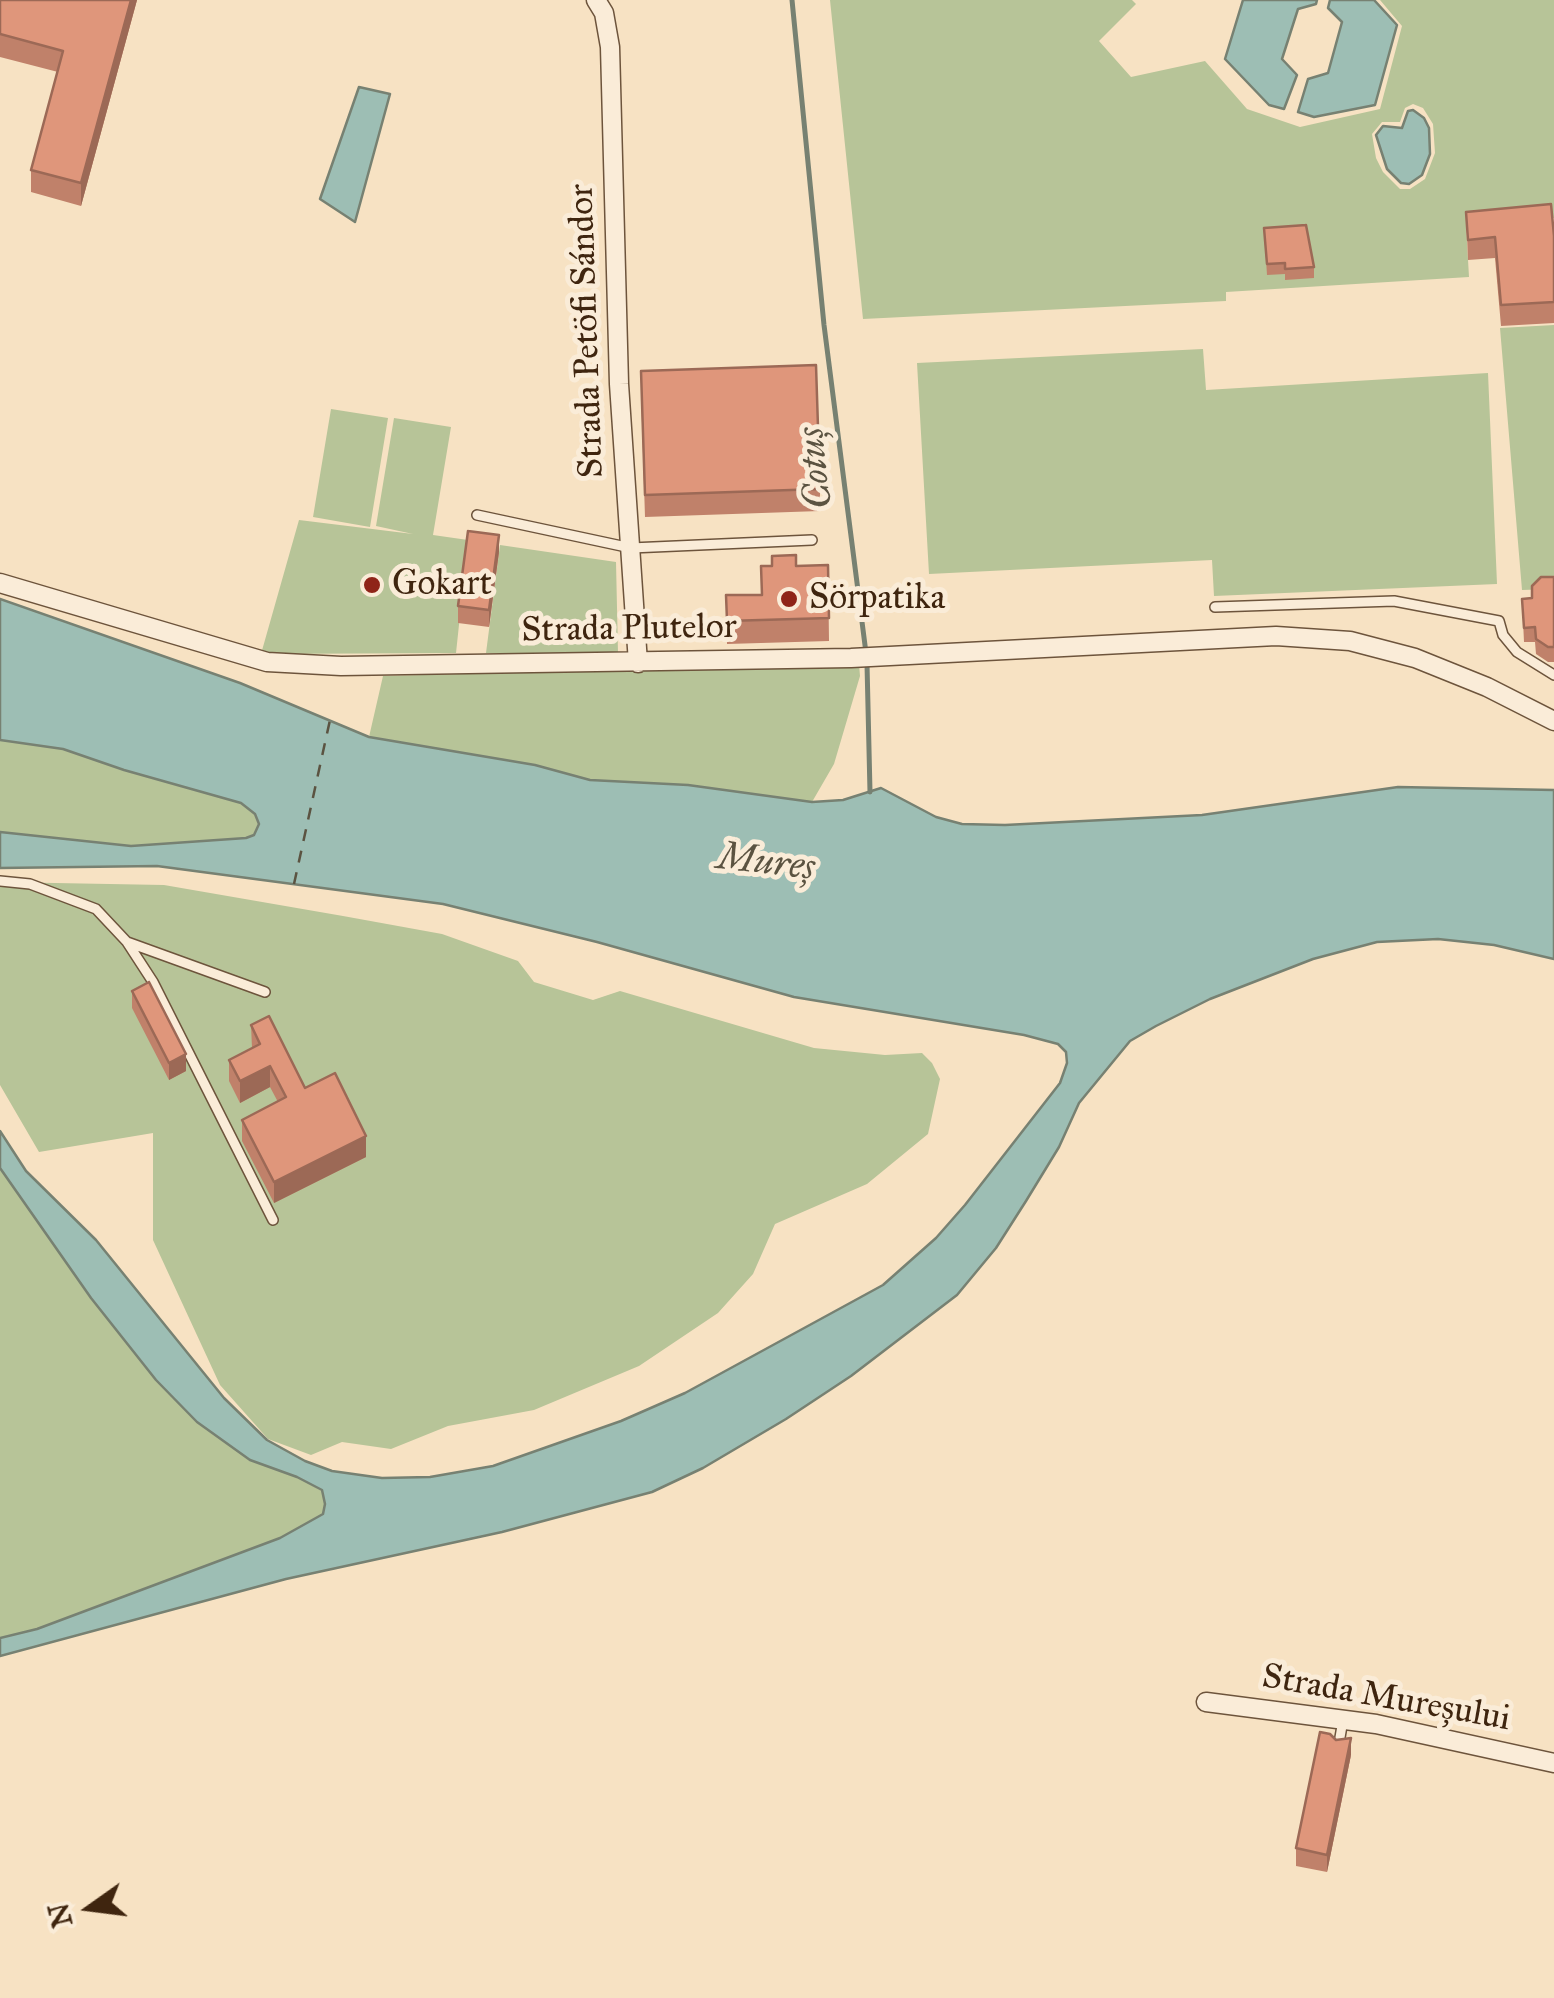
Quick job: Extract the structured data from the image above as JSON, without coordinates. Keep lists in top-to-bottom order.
{
  "streets": {
    "street": ["Strada Petöfi Sándor", "Strada Plutelor", "Strada Mureșului"]
  },
  "crossings": [
    ["Strada Petöfi Sándor", "Strada Plutelor"]
  ],
  "water": ["Cotuș", "Mureș"],
  "places": ["Gokart", "Sörpatika"],
  "north": "left"
}
